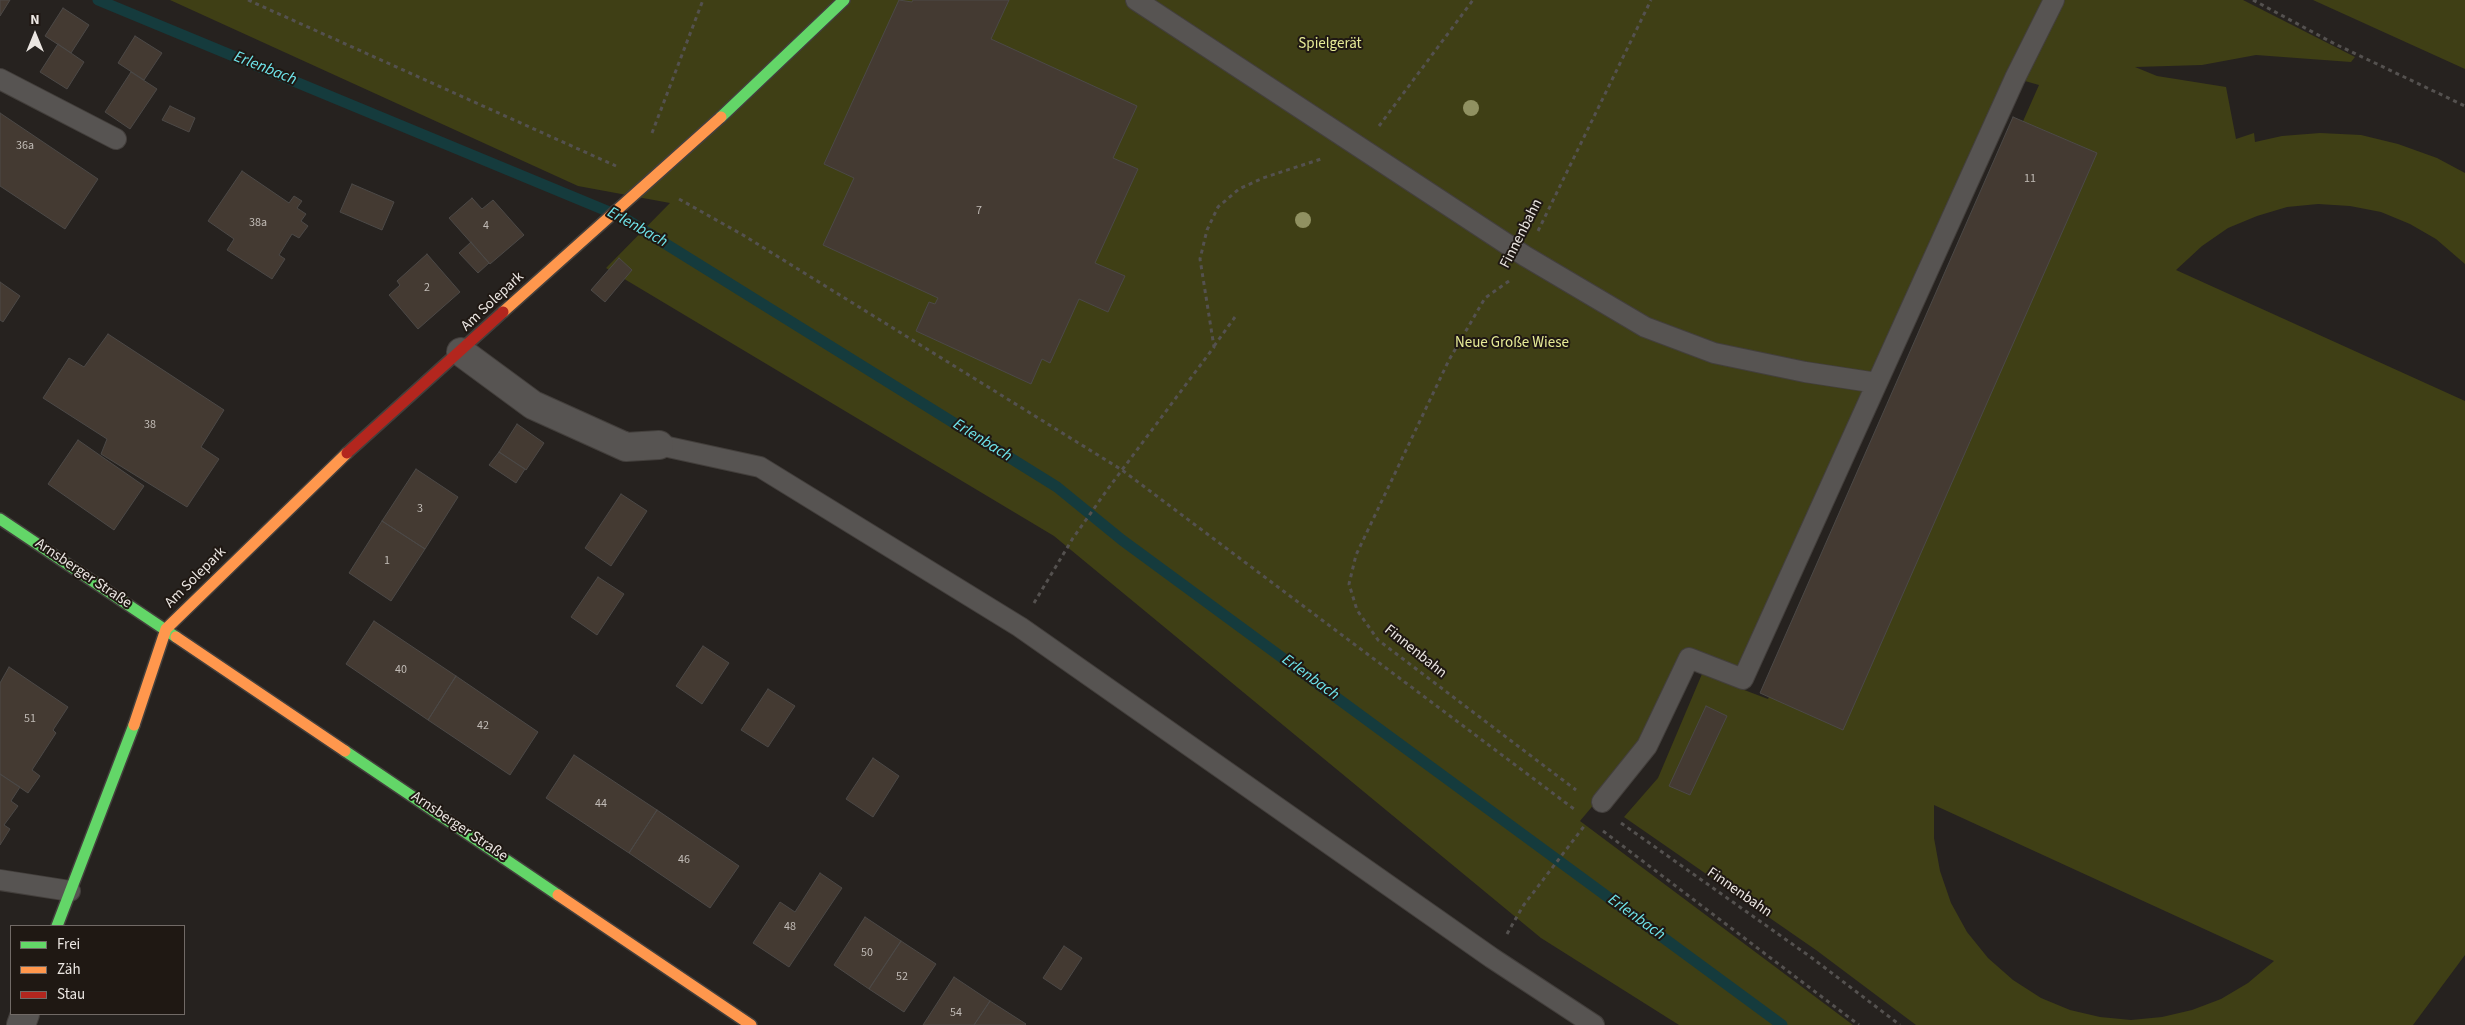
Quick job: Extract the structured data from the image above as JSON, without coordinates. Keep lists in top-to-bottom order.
{
  "streets": {
    "street": ["Am Solepark", "Arnsberger Straße"],
    "path": ["Finnenbahn"]
  },
  "crossings": [
    ["Am Solepark", "Arnsberger Straße"]
  ],
  "water": ["Erlenbach"],
  "parks": ["Spielgerät", "Neue Große Wiese"],
  "house_numbers": [
    "36a",
    "11",
    "7",
    "38a",
    "4",
    "2",
    "38",
    "3",
    "1",
    "40",
    "51",
    "42",
    "44",
    "46",
    "48",
    "50",
    "52",
    "54"
  ],
  "legend": ["Frei", "Zäh", "Stau"],
  "north": "top"
}
